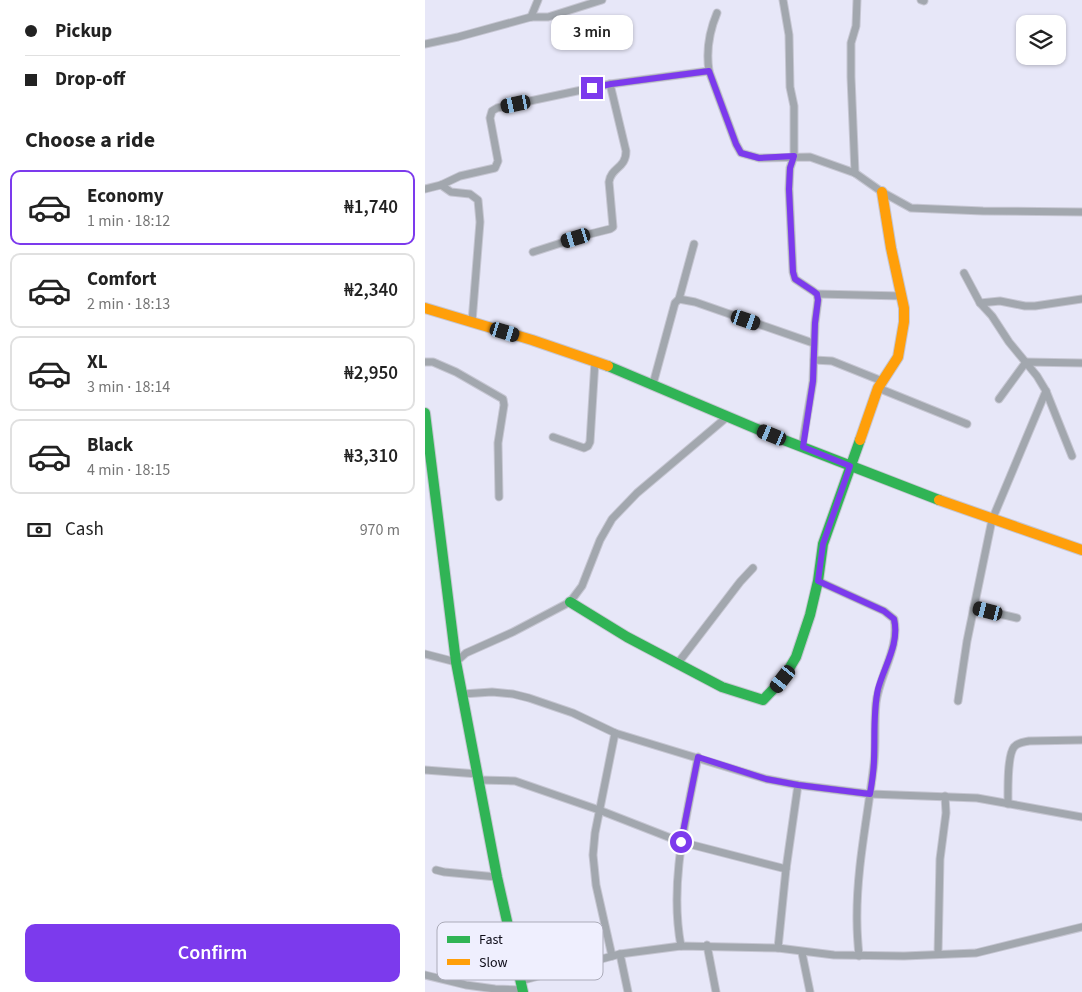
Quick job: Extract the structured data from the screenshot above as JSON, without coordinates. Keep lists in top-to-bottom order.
{
  "legend": ["Fast", "Slow"],
  "page": {
    "banner": ["Pickup", "Drop-off"],
    "bubble": "3 min",
    "heading": "Choose a ride",
    "list": [
      {
        "name": "Economy",
        "note": "1 min · 18:12",
        "value": "₦1,740"
      },
      {
        "name": "Comfort",
        "note": "2 min · 18:13",
        "value": "₦2,340"
      },
      {
        "name": "XL",
        "note": "3 min · 18:14",
        "value": "₦2,950"
      },
      {
        "name": "Black",
        "note": "4 min · 18:15",
        "value": "₦3,310"
      }
    ],
    "pay": ["Cash", "970 m"],
    "buttons": "Confirm"
  }
}
